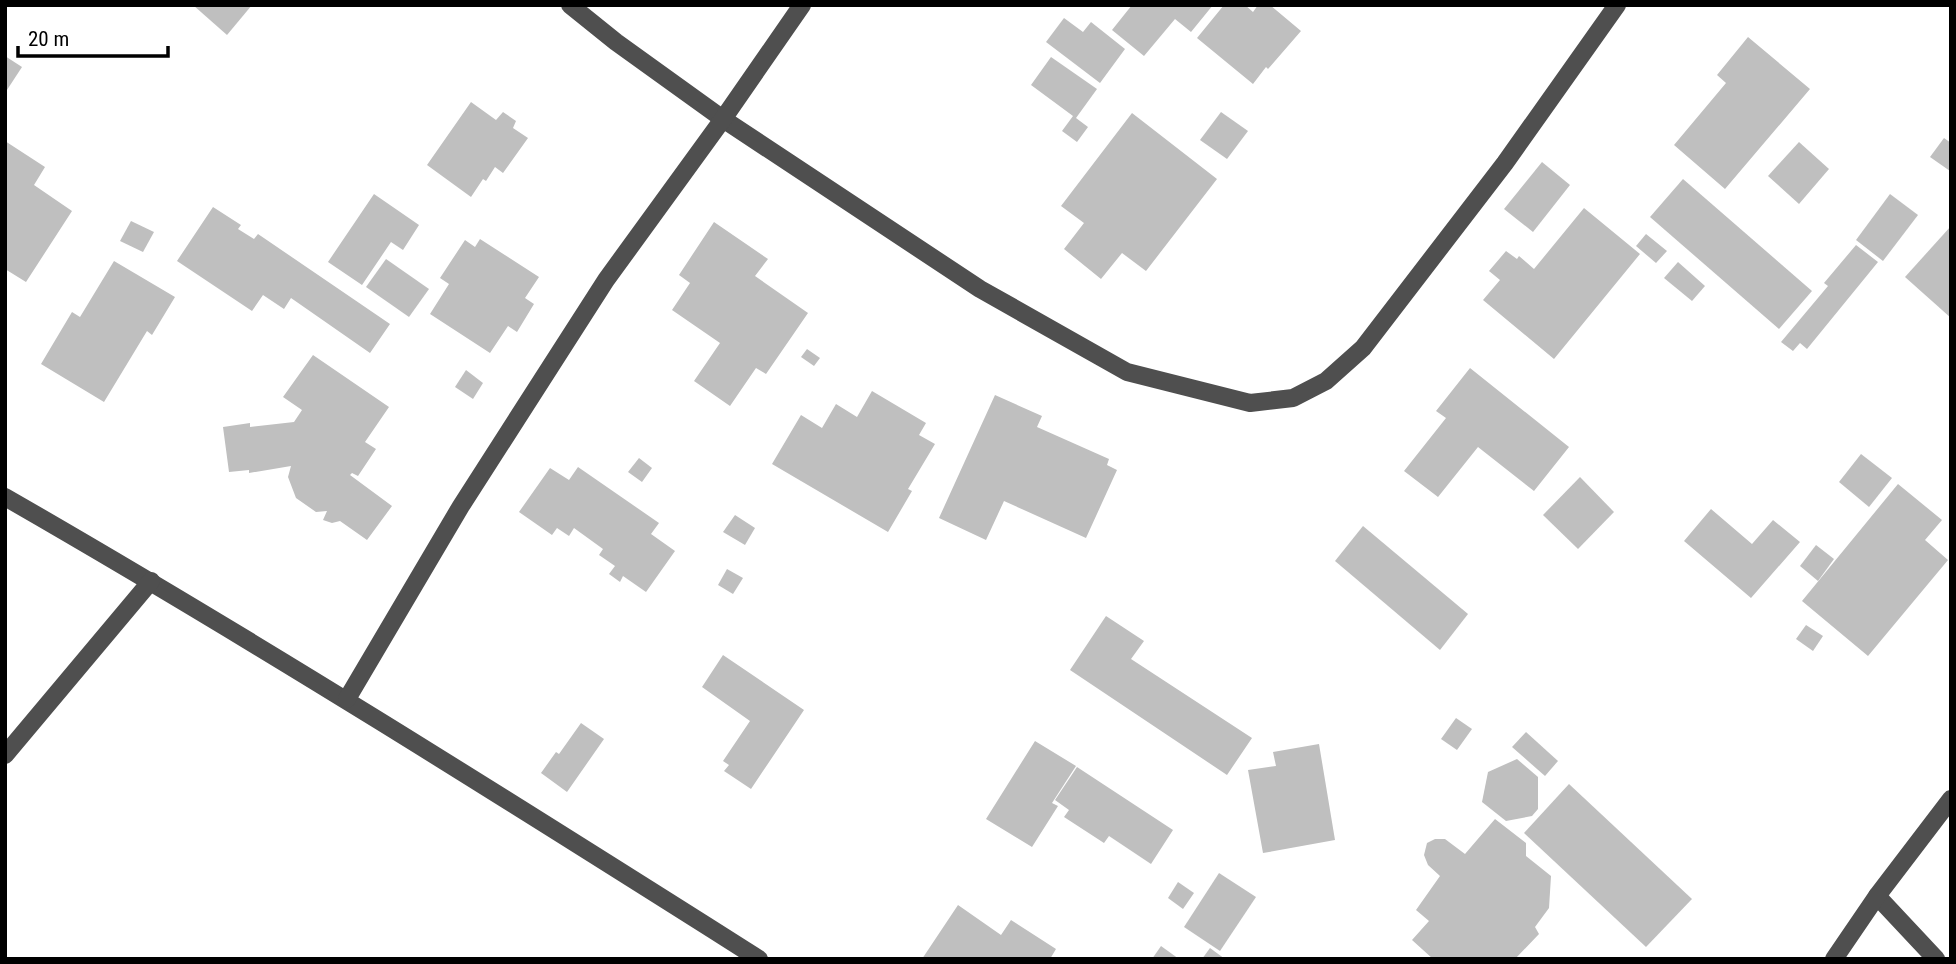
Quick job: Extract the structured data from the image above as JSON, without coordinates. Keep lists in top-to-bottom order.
{
  "scale_bar": "20 m"
}
